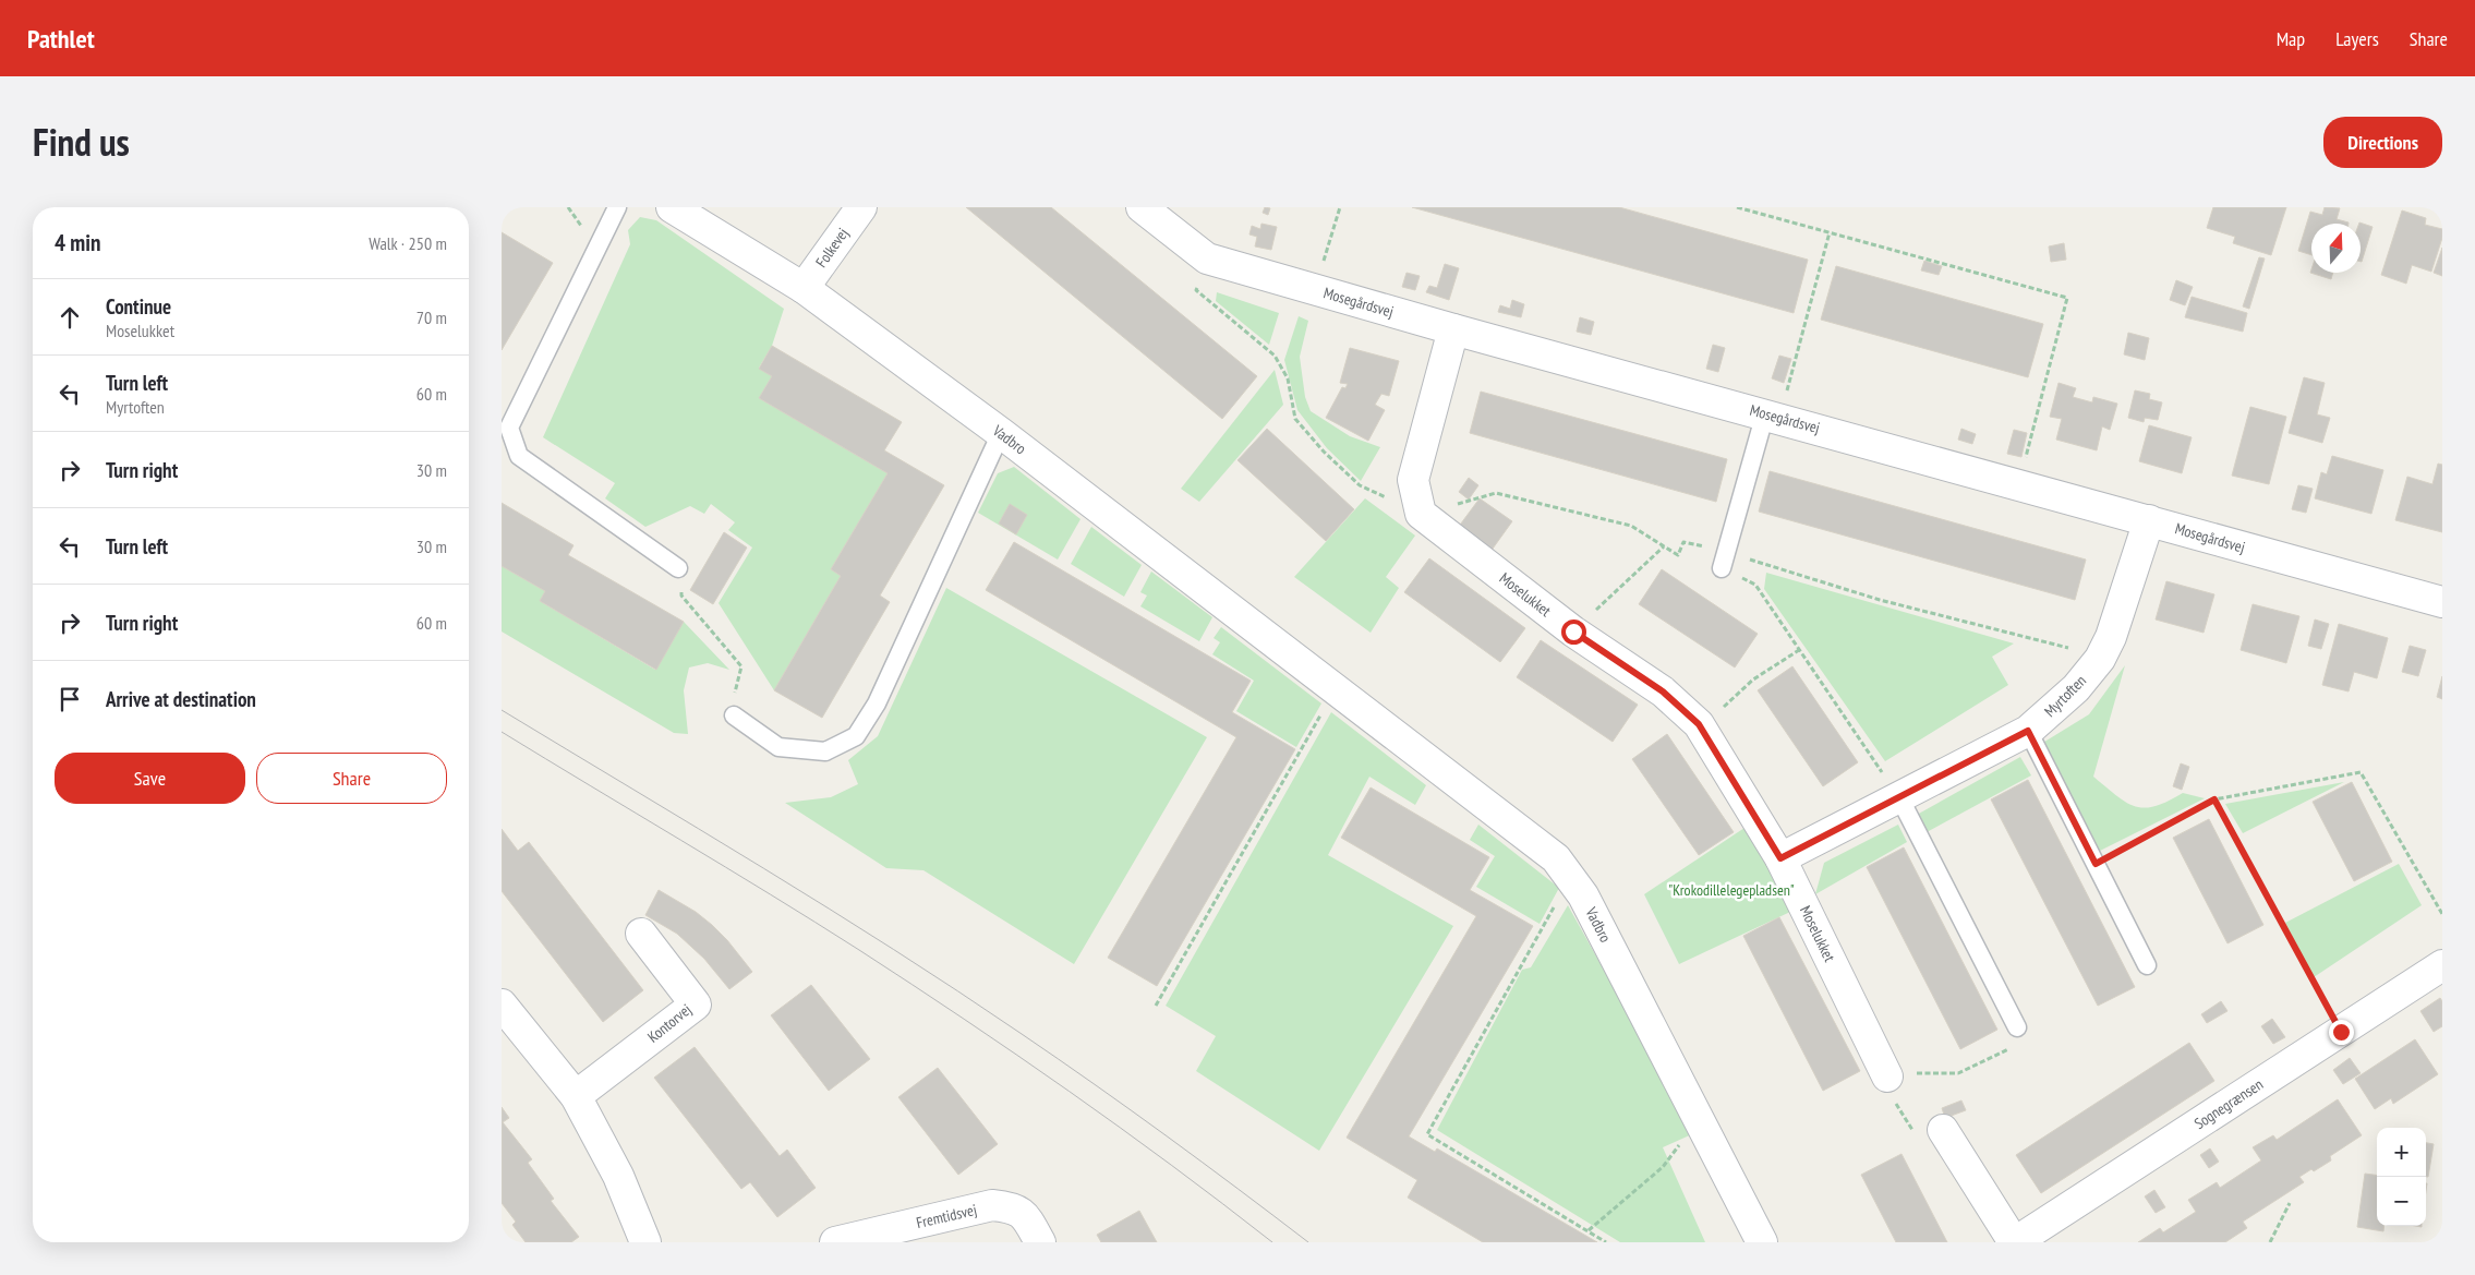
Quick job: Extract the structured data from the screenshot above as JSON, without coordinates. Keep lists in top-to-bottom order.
{
  "streets": {
    "street": [
      "Folkevej",
      "Mosegårdsvej",
      "Vadbro",
      "Moselukket",
      "Myrtoften",
      "Kontorvej",
      "Sognegrænsen",
      "Fremtidsvej"
    ]
  },
  "crossings": [
    ["Folkevej", "Vadbro"],
    ["Mosegårdsvej", "Myrtoften"],
    ["Moselukket", "Myrtoften"]
  ],
  "parks": ["\"Krokodillelegepladsen\""],
  "north": "top",
  "page": {
    "header": "Pathlet",
    "nav": ["Map", "Layers", "Share"],
    "title": "Find us",
    "buttons": [
      "Directions",
      ["Save", "Share"]
    ],
    "heading": ["4 min", "Walk · 250 m"],
    "list": [
      ["Continue", "Moselukket", "70 m"],
      ["Turn left", "Myrtoften", "60 m"],
      ["Turn right", "30 m"],
      ["Turn left", "30 m"],
      ["Turn right", "60 m"],
      "Arrive at destination"
    ],
    "map_buttons": ["+", "−"]
  }
}
